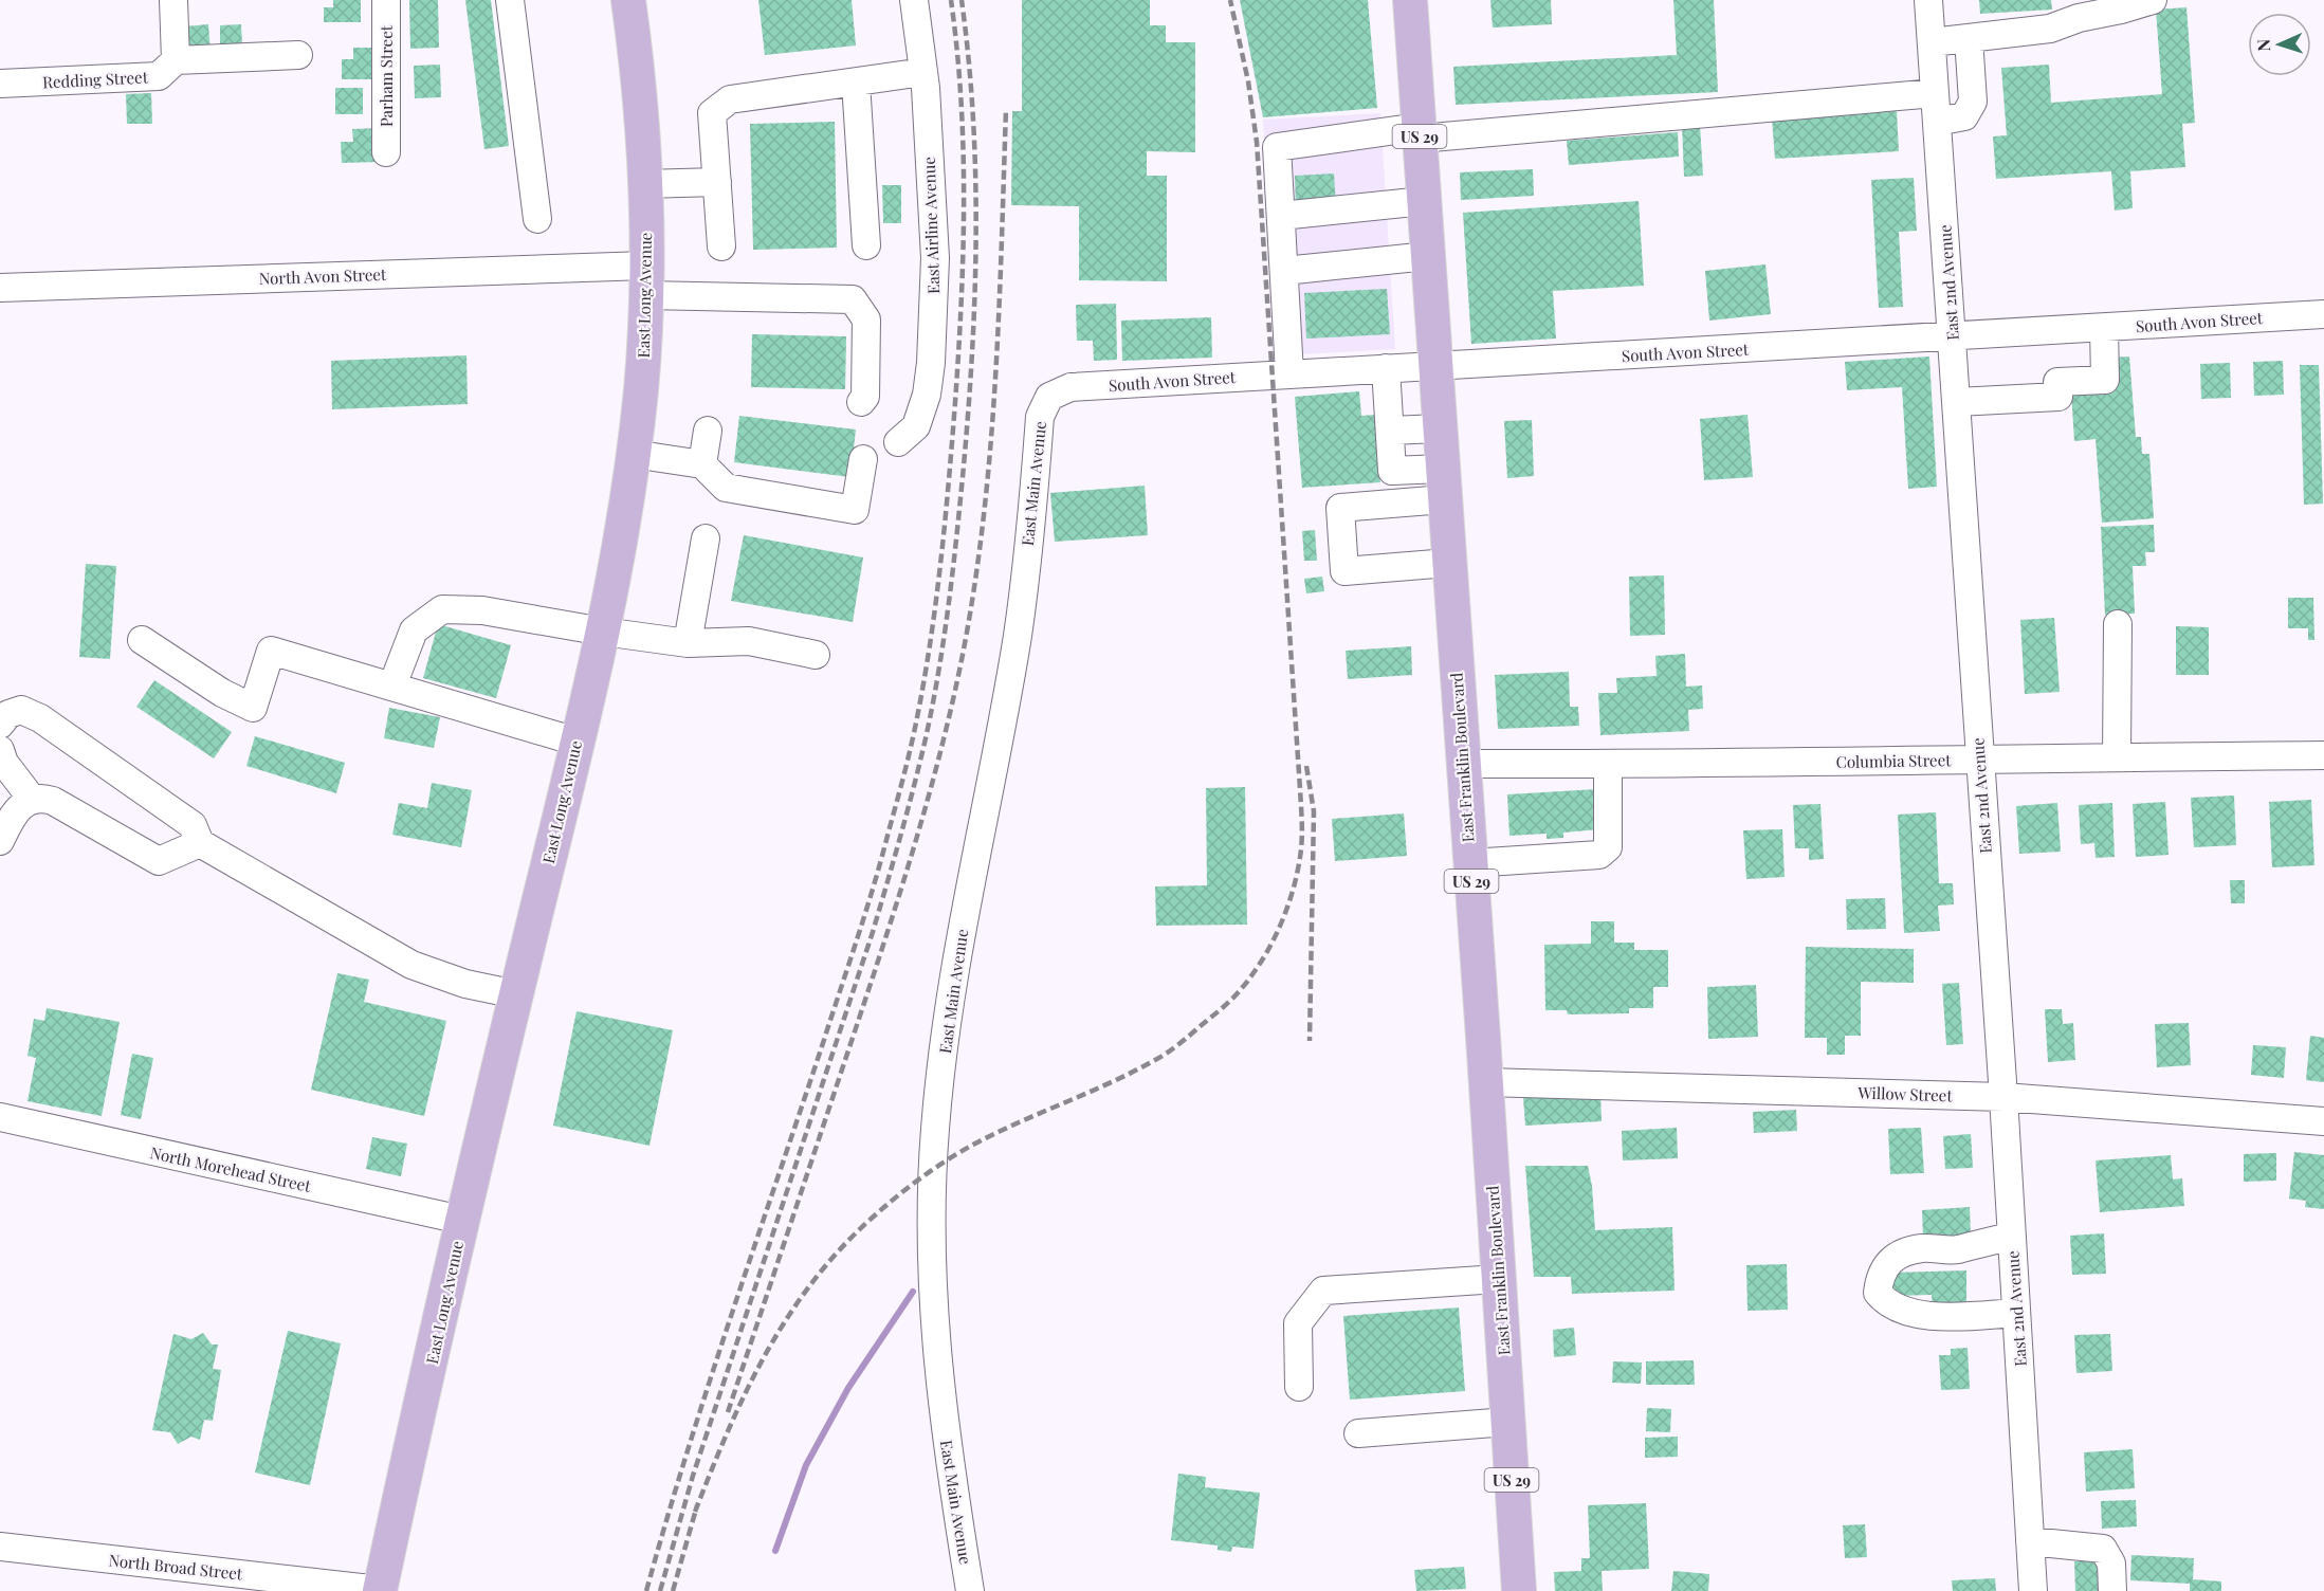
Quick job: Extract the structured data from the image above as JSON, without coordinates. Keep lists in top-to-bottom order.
{
  "streets": {
    "main road": ["US 29", "East Long Avenue", "East Franklin Boulevard"],
    "street": [
      "Parham Street",
      "Redding Street",
      "East Airline Avenue",
      "North Avon Street",
      "East 2nd Avenue",
      "South Avon Street",
      "East Main Avenue",
      "Columbia Street",
      "Willow Street",
      "North Morehead Street",
      "North Broad Street"
    ]
  },
  "crossings": [
    ["North Avon Street", "East Long Avenue"],
    ["East 2nd Avenue", "South Avon Street"],
    ["East 2nd Avenue", "Columbia Street"],
    ["East 2nd Avenue", "Willow Street"],
    ["East Long Avenue", "North Morehead Street"],
    ["East Long Avenue", "North Broad Street"],
    ["South Avon Street", "East Main Avenue"],
    ["South Avon Street", "East Franklin Boulevard"],
    ["East Franklin Boulevard", "Columbia Street"],
    ["East Franklin Boulevard", "Willow Street"]
  ],
  "north": "left"
}
